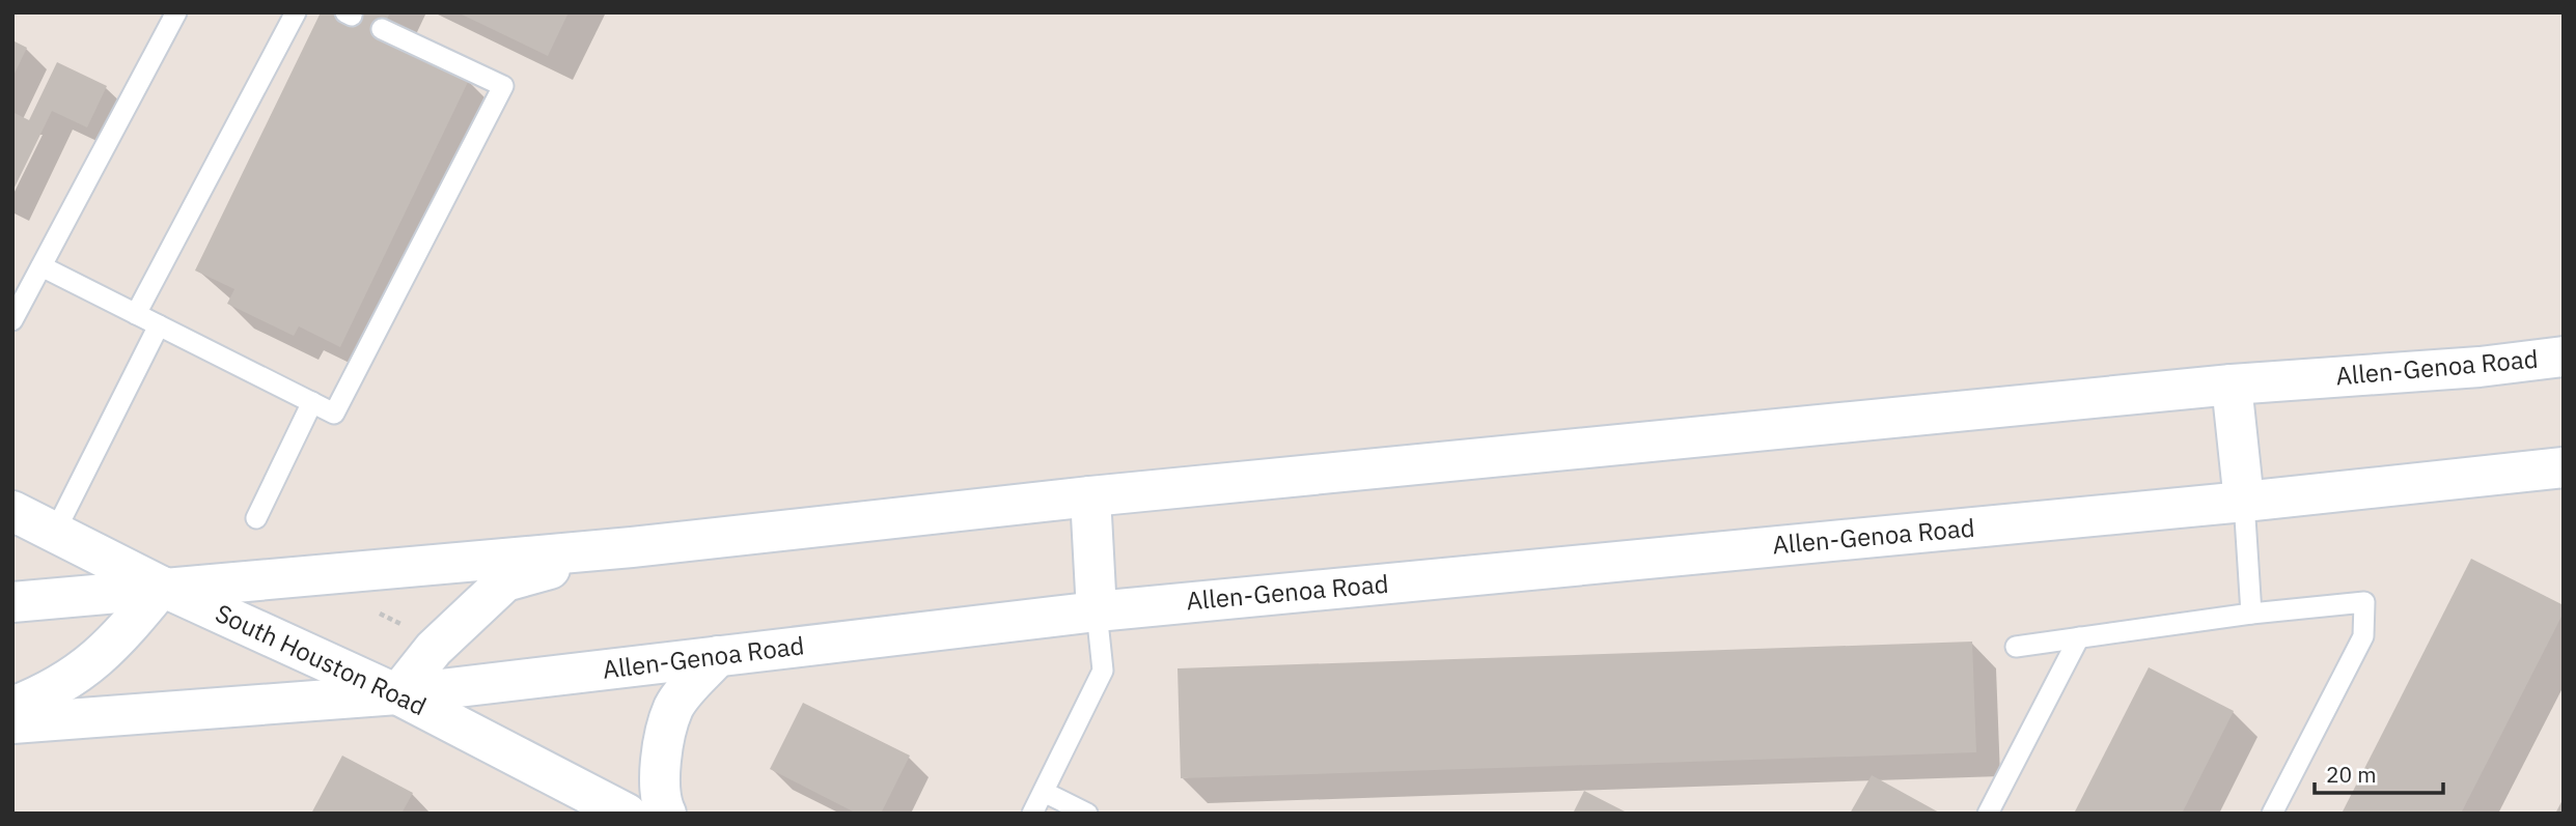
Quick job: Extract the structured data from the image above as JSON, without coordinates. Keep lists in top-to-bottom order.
{
  "streets": {
    "main road": ["Allen-Genoa Road", "South Houston Road"]
  },
  "crossings": [
    ["Allen-Genoa Road", "South Houston Road"]
  ],
  "scale_bar": "20 m"
}
